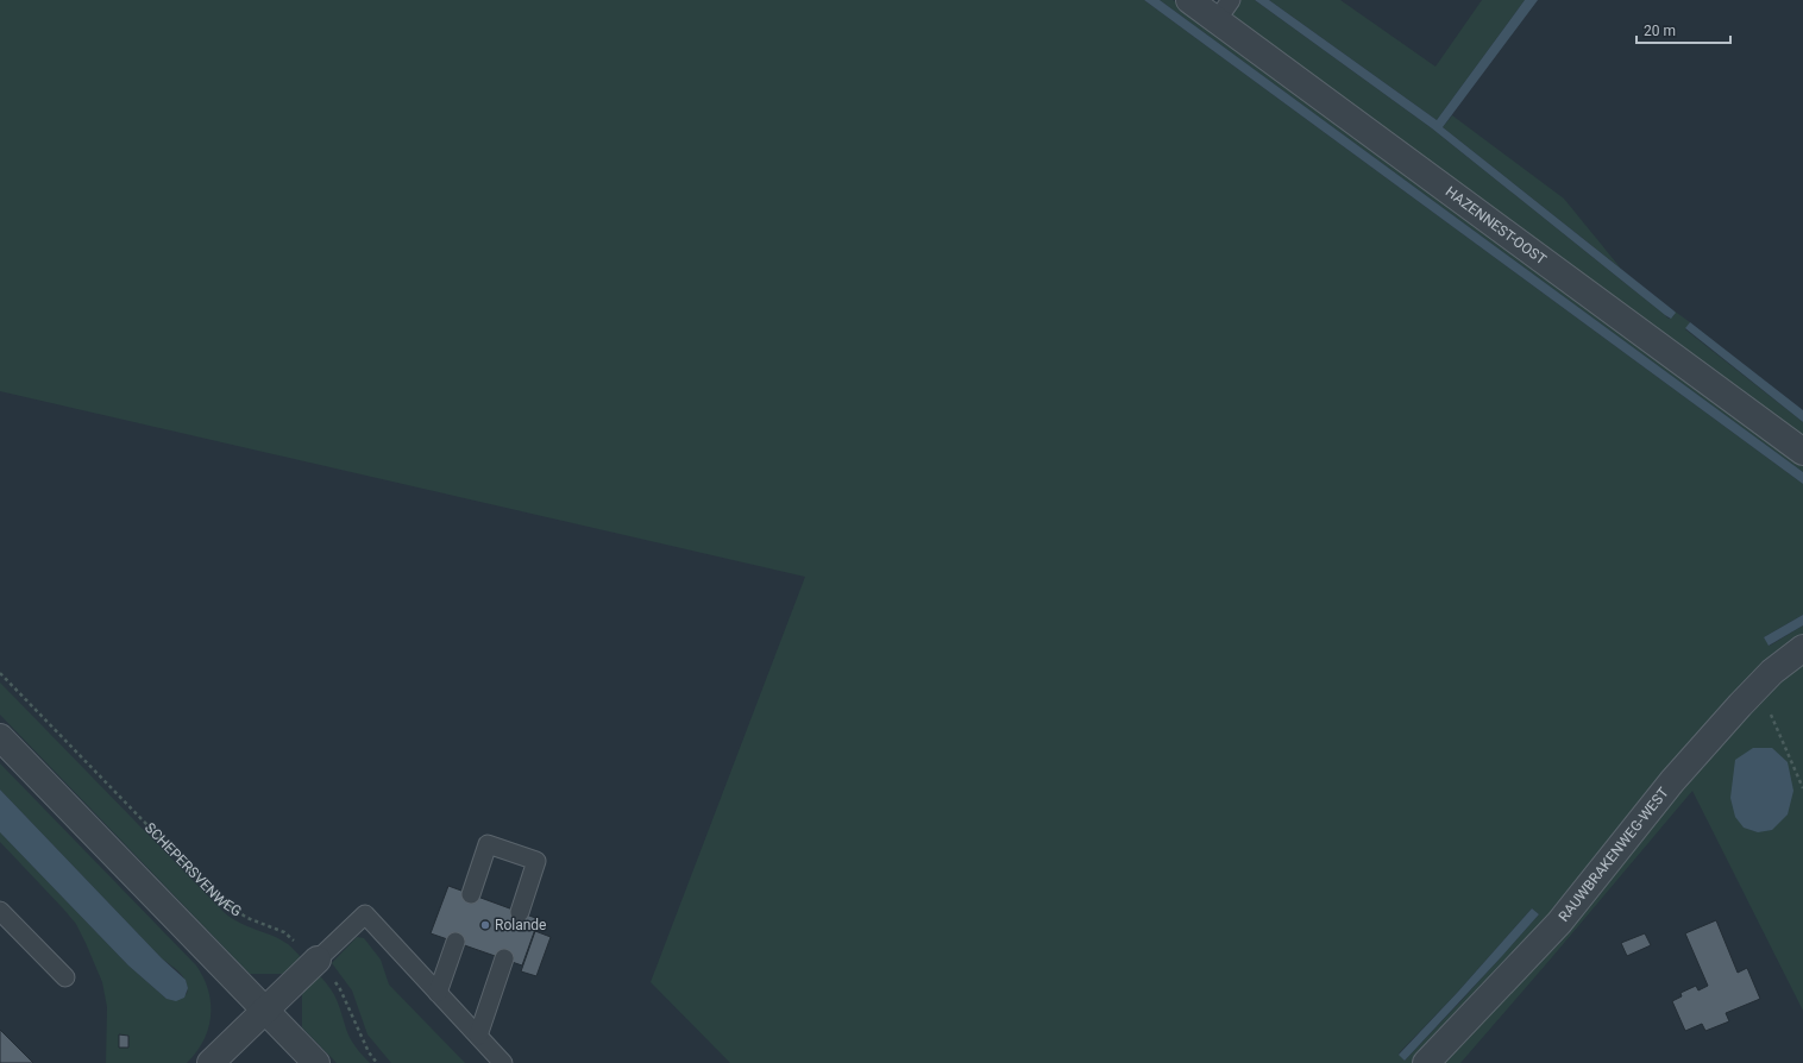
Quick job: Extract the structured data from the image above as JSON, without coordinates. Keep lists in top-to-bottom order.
{
  "streets": {
    "street": ["HAZENNEST-OOST", "RAUWBRAKENWEG-WEST"],
    "path": ["SCHEPERSVENWEG"]
  },
  "places": ["Rolande"],
  "scale_bar": "20 m"
}
